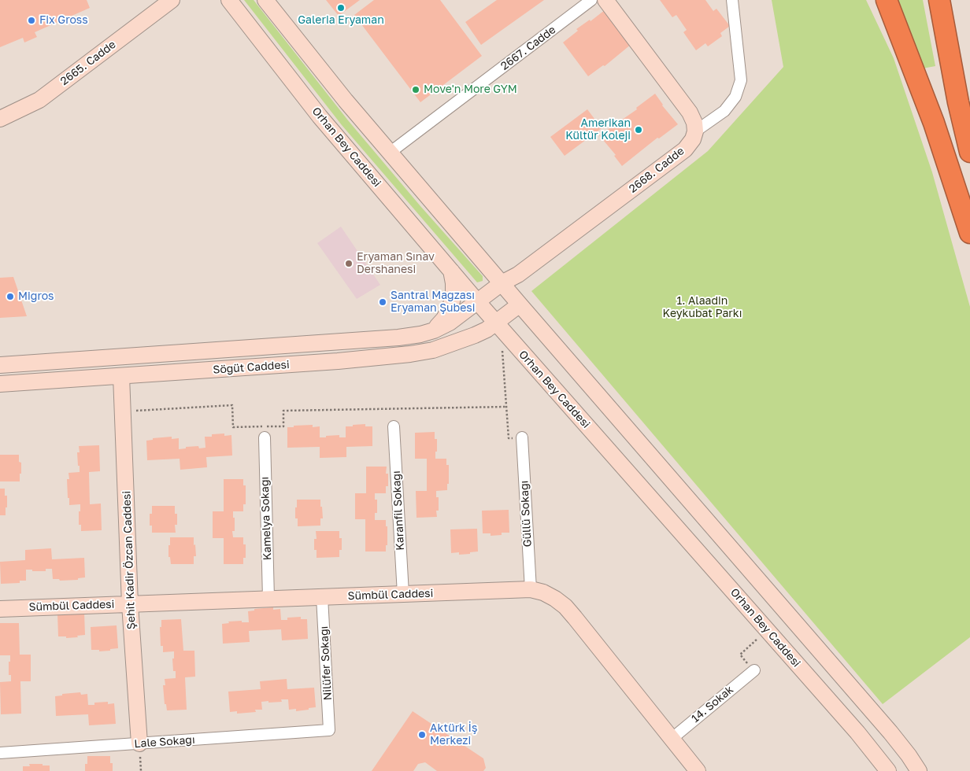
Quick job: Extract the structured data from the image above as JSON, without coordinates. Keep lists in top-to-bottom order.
{
  "streets": {
    "main road": [
      "2665. Cadde",
      "Orhan Bey Caddesi",
      "2668. Cadde",
      "Söğüt Caddesi",
      "Şehit Kadir Özcan Caddesi",
      "Sümbül Caddesi"
    ],
    "street": [
      "2667. Cadde",
      "Karanfil Sokağı",
      "Güllü Sokağı",
      "Kamelya Sokağı",
      "Nilüfer Sokağı",
      "14. Sokak",
      "Lale Sokağı"
    ]
  },
  "crossings": [
    ["Orhan Bey Caddesi", "2668. Cadde"],
    ["Orhan Bey Caddesi", "Söğüt Caddesi"],
    ["2668. Cadde", "Söğüt Caddesi"],
    ["Söğüt Caddesi", "Şehit Kadir Özcan Caddesi"],
    ["Karanfil Sokağı", "Sümbül Caddesi"],
    ["Güllü Sokağı", "Sümbül Caddesi"],
    ["Kamelya Sokağı", "Sümbül Caddesi"],
    ["Şehit Kadir Özcan Caddesi", "Sümbül Caddesi"],
    ["Şehit Kadir Özcan Caddesi", "Lale Sokağı"],
    ["Sümbül Caddesi", "Nilüfer Sokağı"],
    ["Sümbül Caddesi", "14. Sokak"],
    ["Nilüfer Sokağı", "Lale Sokağı"]
  ],
  "parks": ["1. Alaadin Keykubat Parkı"],
  "places": [
    "Galeria Eryaman",
    "Fix Gross",
    "Move'n More GYM",
    "Amerikan Kültür Koleji",
    "Eryaman Sınav Dershanesi",
    "Migros",
    "Santral Mağzası Eryaman Şubesi",
    "Aktürk İş Merkezi"
  ]
}
